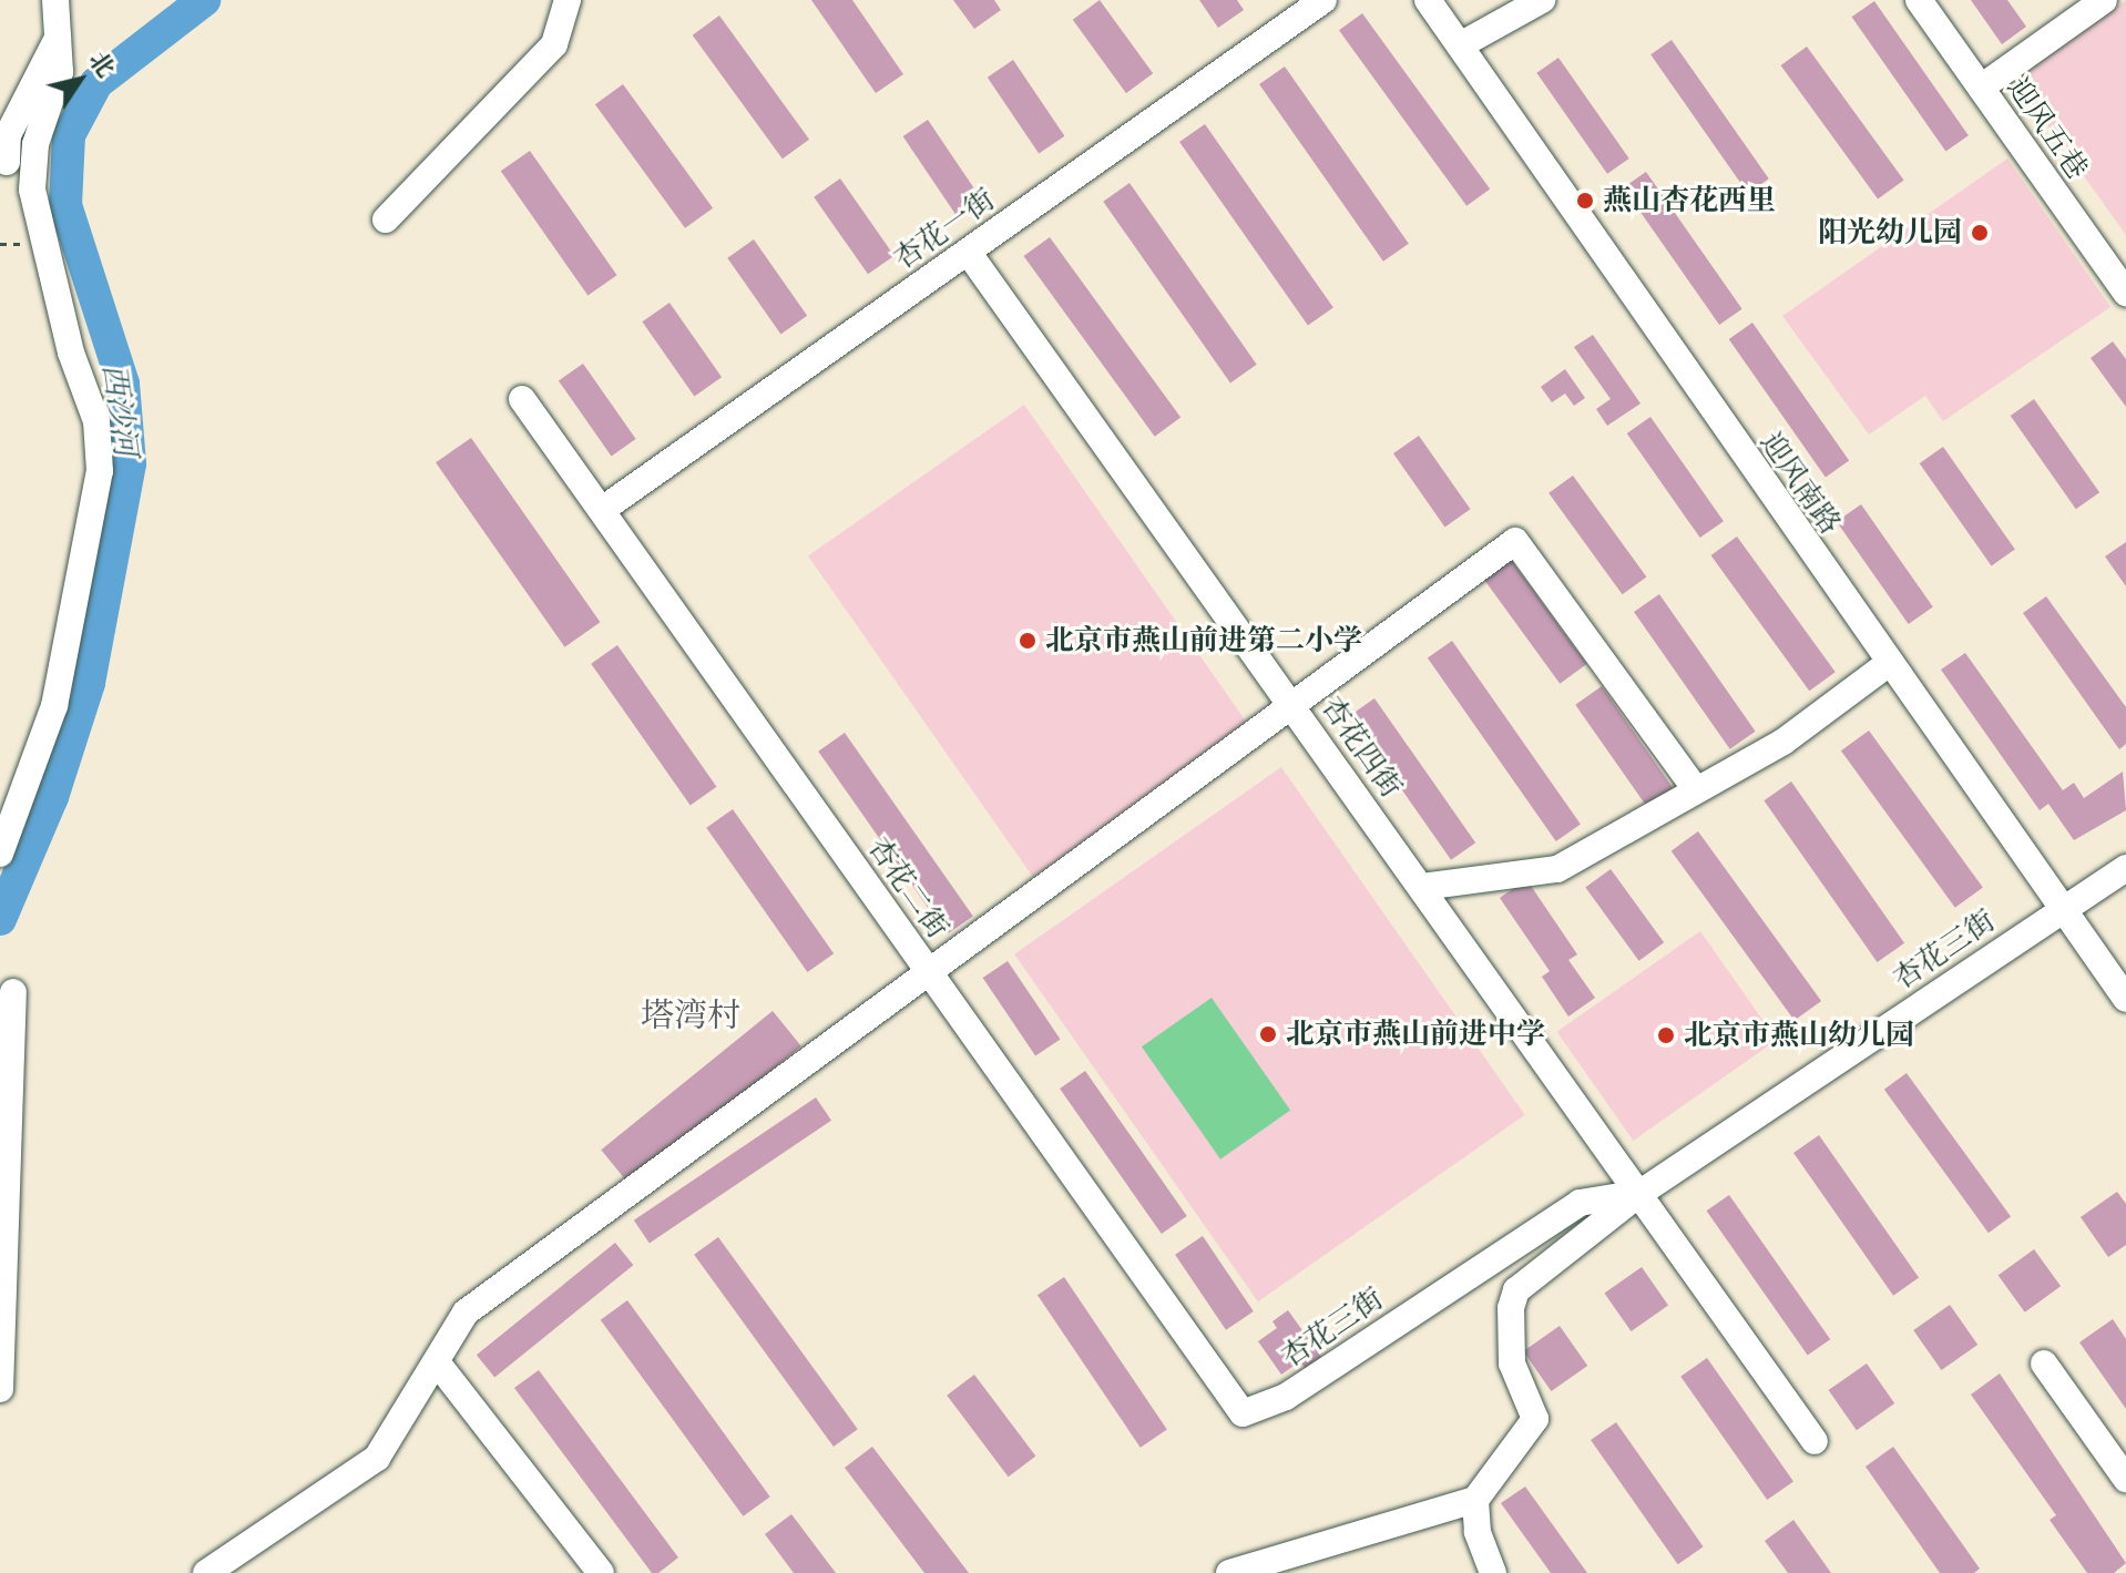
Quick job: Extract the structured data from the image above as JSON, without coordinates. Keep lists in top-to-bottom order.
{
  "streets": {
    "street": [
      "迎风五巷",
      "杏花一街",
      "迎风南路",
      "杏花四街",
      "杏花二街",
      "杏花三街"
    ]
  },
  "crossings": [
    ["杏花一街", "杏花四街"],
    ["杏花一街", "杏花二街"],
    ["迎风南路", "杏花三街"],
    ["杏花四街", "杏花三街"],
    ["杏花二街", "杏花三街"]
  ],
  "districts": ["塔湾村"],
  "water": ["西沙河"],
  "places": [
    "燕山杏花西里",
    "阳光幼儿园",
    "北京市燕山前进第二小学",
    "北京市燕山前进中学",
    "北京市燕山幼儿园"
  ],
  "north": "top right"
}
